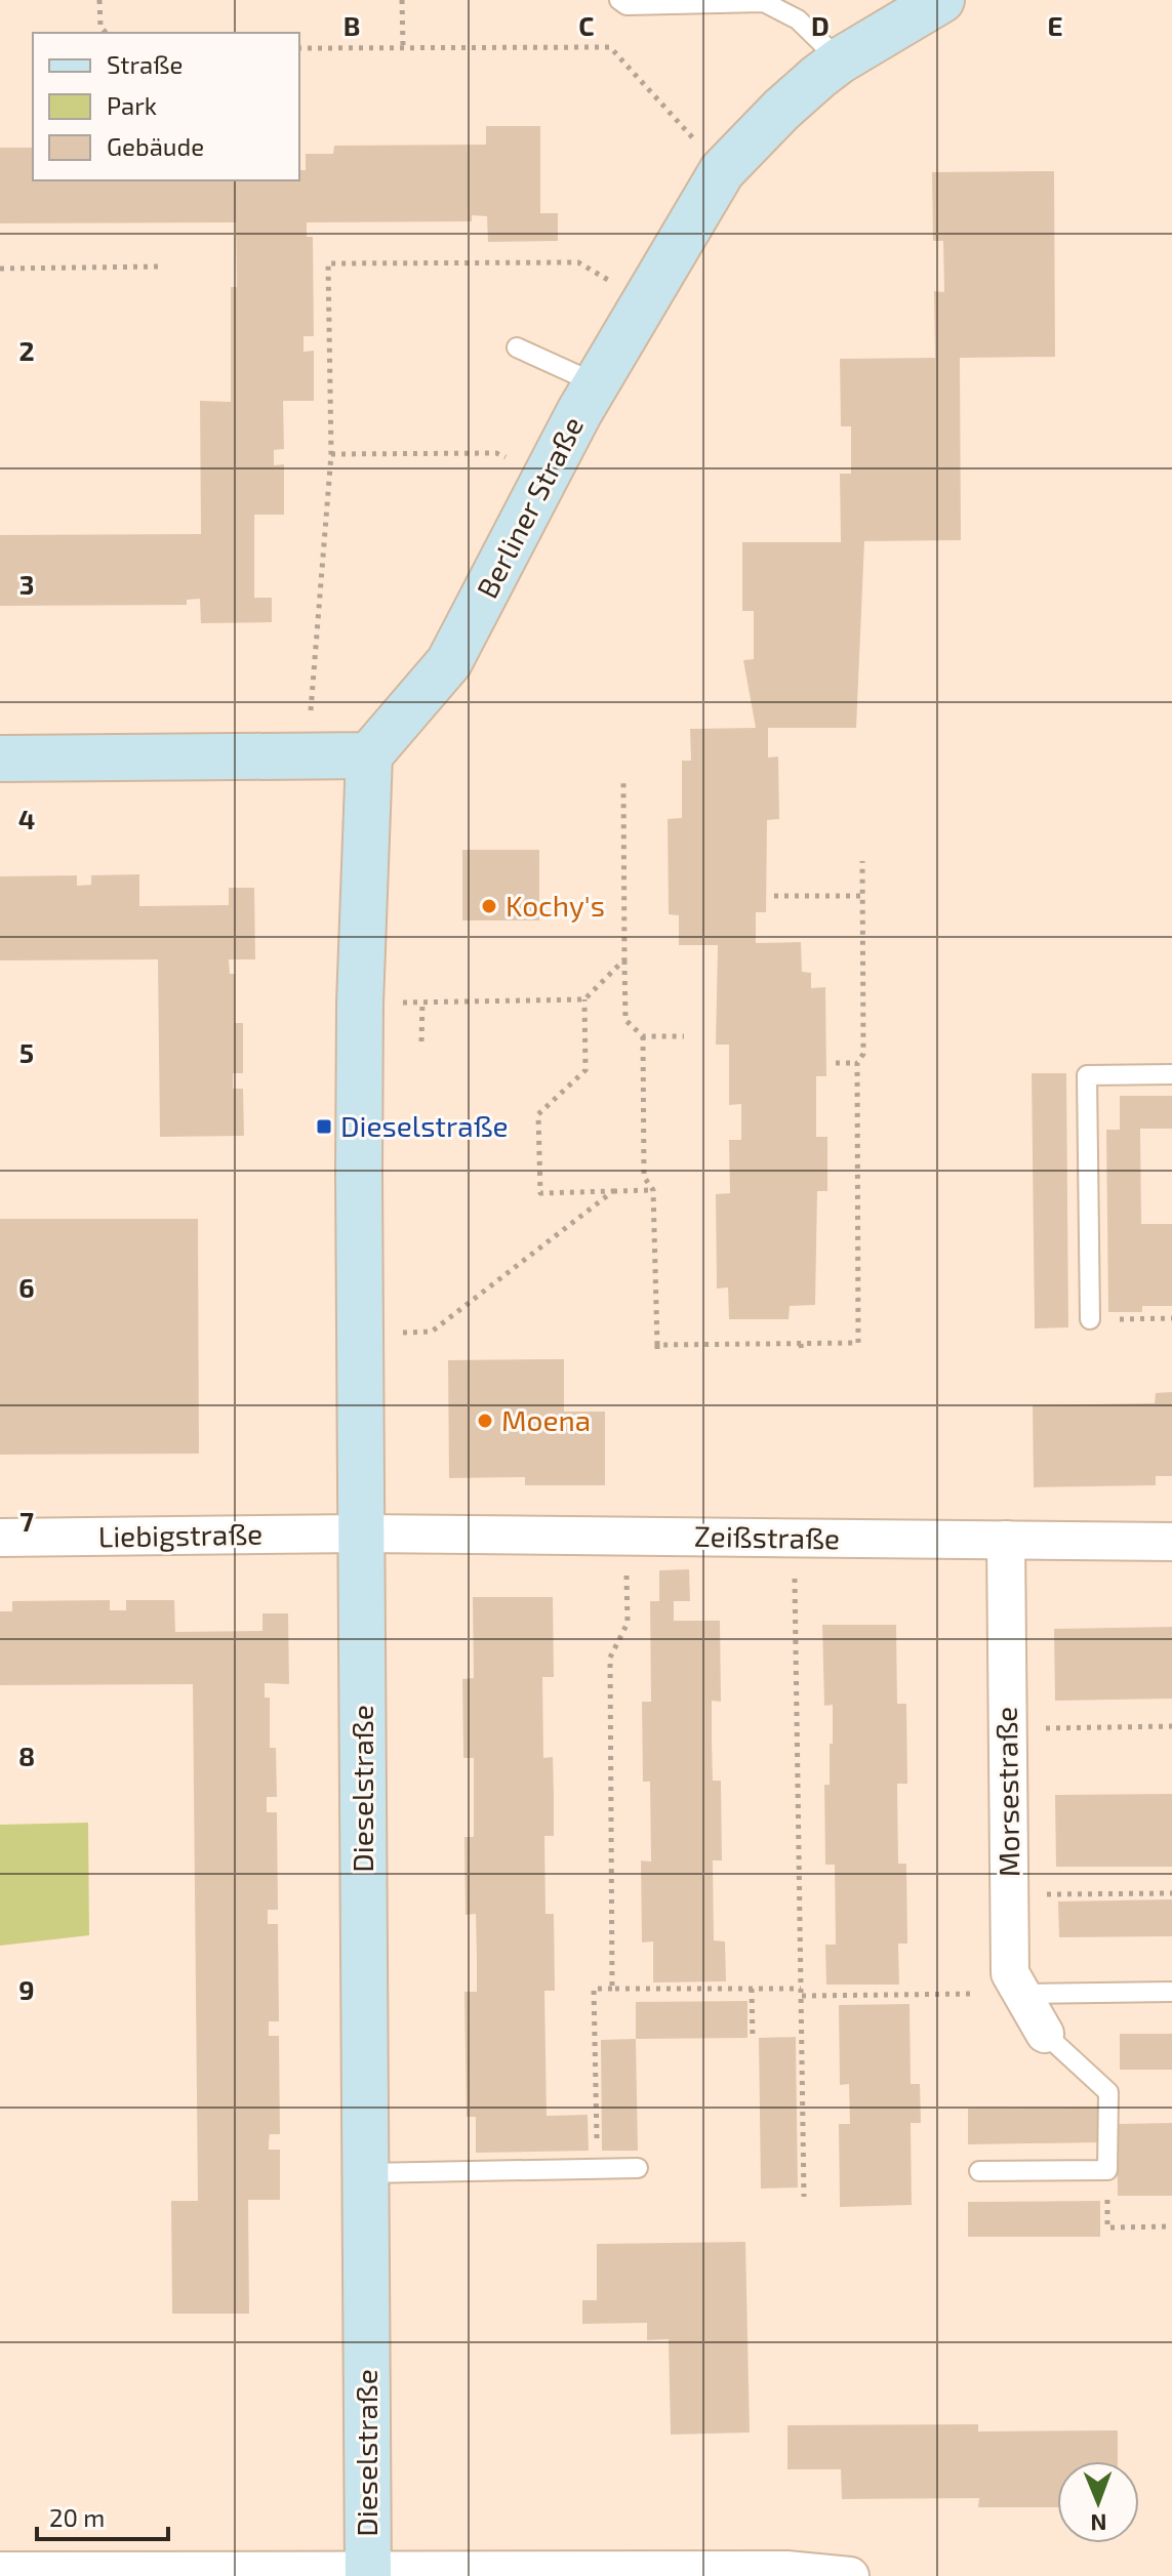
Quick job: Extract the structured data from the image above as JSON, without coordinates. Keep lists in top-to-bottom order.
{
  "streets": {
    "street": [
      "Berliner Straße",
      "Liebigstraße",
      "Zeißstraße",
      "Dieselstraße",
      "Morsestraße"
    ]
  },
  "crossings": [
    ["Berliner Straße", "Dieselstraße"],
    ["Liebigstraße", "Zeißstraße"],
    ["Liebigstraße", "Dieselstraße"],
    ["Zeißstraße", "Dieselstraße"],
    ["Zeißstraße", "Morsestraße"]
  ],
  "places": {
    "other": ["Kochy's", "Moena"],
    "transit": ["Dieselstraße"]
  },
  "legend": ["Straße", "Park", "Gebäude"],
  "scale_bar": "20 m",
  "north": "bottom",
  "grid": {
    "columns": [
      "B",
      "C",
      "D",
      "E"
    ],
    "rows": [
      "2",
      "3",
      "4",
      "5",
      "6",
      "7",
      "8",
      "9"
    ]
  }
}
